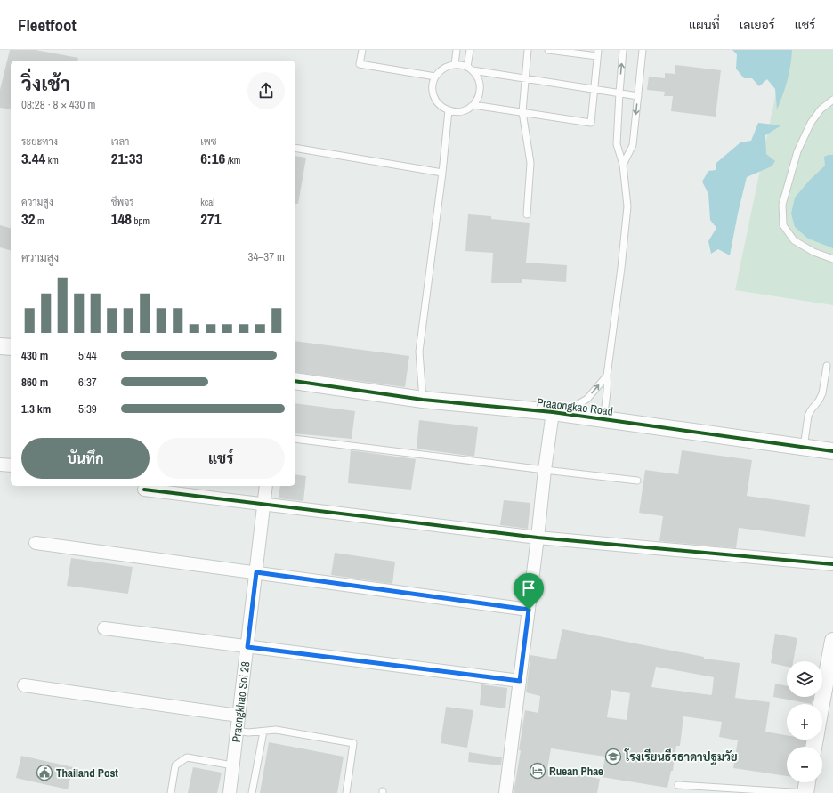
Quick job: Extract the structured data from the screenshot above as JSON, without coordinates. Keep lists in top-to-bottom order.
{
  "streets": {
    "street": ["Praaongkao Road", "Praongkhao Soi 28"]
  },
  "places": {
    "school or university": ["โรงเรียนธีรธาดาปฐมวัย"],
    "hotel": ["Ruean Phae"],
    "public building": ["Thailand Post"]
  },
  "page": {
    "header": "Fleetfoot",
    "nav": ["แผนที่", "เลเยอร์", "แชร์"],
    "heading": ["วิ่งเช้า", "08:28 · 8 × 430 m"],
    "stats": [
      ["ระยะทาง", "3.44 km"],
      ["เวลา", "21:33"],
      ["เพซ", "6:16 /km"],
      ["ความสูง", "32 m"],
      ["ชีพจร", "148 bpm"],
      ["kcal", "271"]
    ],
    "chart": ["ความสูง", "34–37 m"],
    "list": [
      {
        "name": "430 m",
        "note": "5:44"
      },
      {
        "name": "860 m",
        "note": "6:37"
      },
      {
        "name": "1.3 km",
        "note": "5:39"
      }
    ],
    "buttons": ["บันทึก", "แชร์"],
    "map_buttons": ["+", "−"]
  }
}
